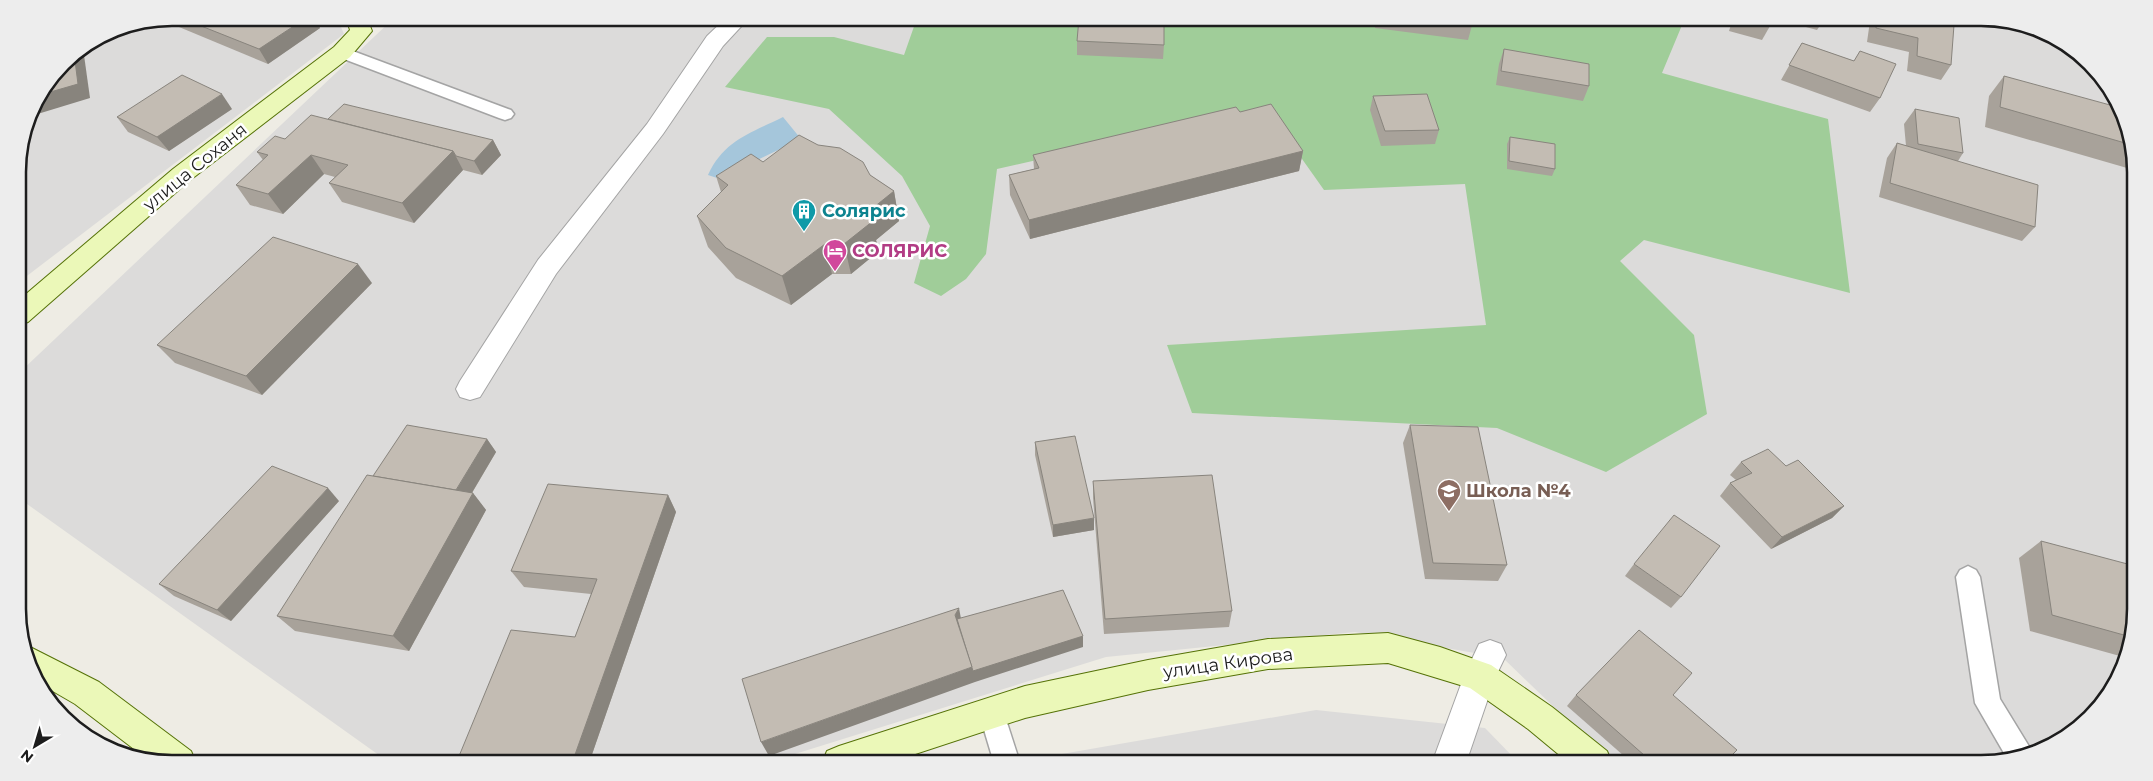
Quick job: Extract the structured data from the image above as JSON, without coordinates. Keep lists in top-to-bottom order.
{
  "streets": {
    "main road": ["улица Соханя", "улица Кирова"]
  },
  "places": {
    "building": ["Солярис"],
    "hotel": ["СОЛЯРИС"],
    "school or university": ["Школа №4"]
  },
  "north": "bottom left"
}
